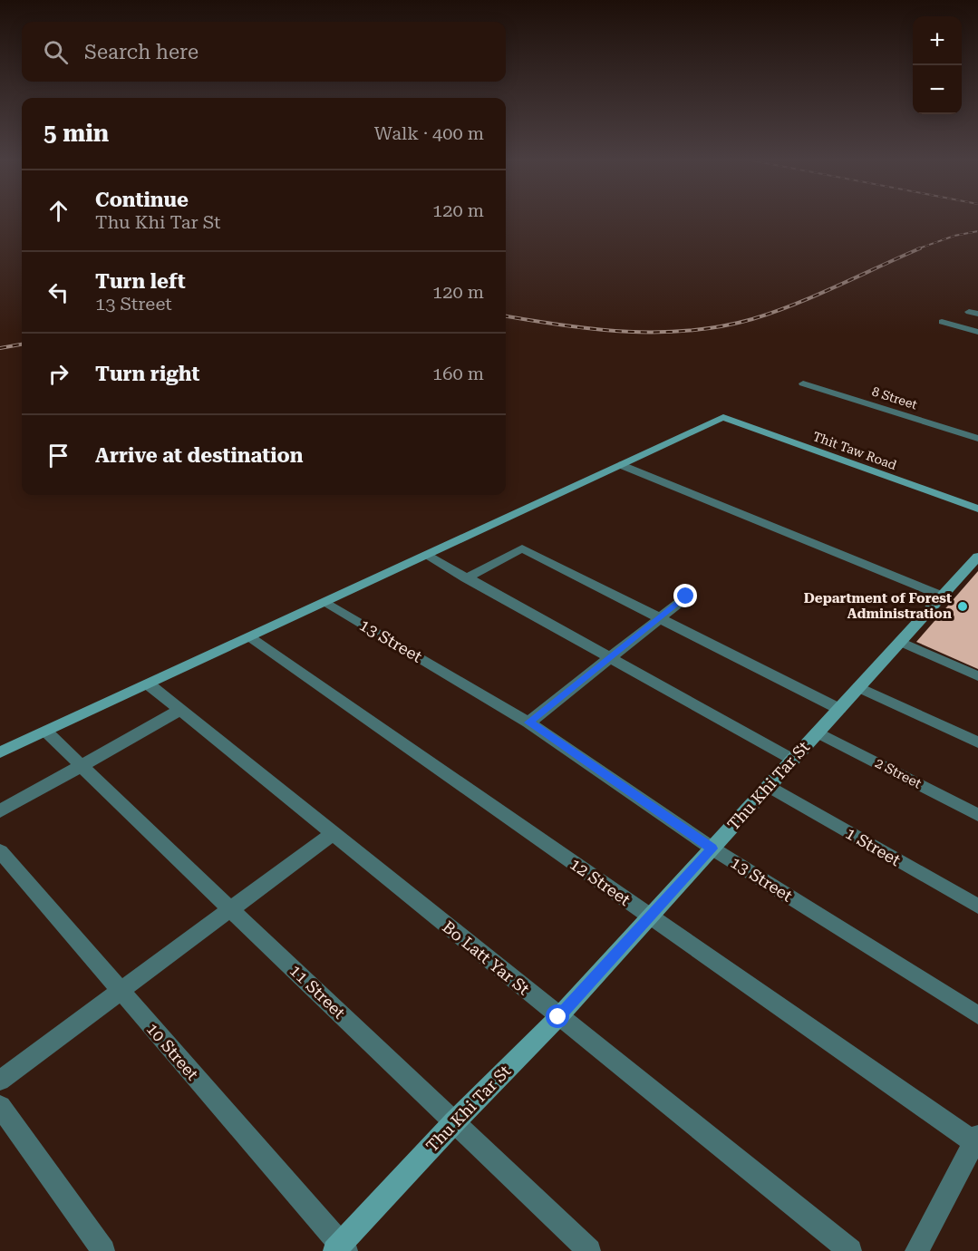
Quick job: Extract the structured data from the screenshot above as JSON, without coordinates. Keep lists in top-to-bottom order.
{
  "streets": {
    "street": [
      "8 Street",
      "Thit Taw Road",
      "13 Street",
      "2 Street",
      "Thu Khi Tar St",
      "1 Street",
      "12 Street",
      "Bo Latt Yar St",
      "11 Street",
      "10 Street"
    ]
  },
  "crossings": [
    ["13 Street", "Thu Khi Tar St"],
    ["2 Street", "Thu Khi Tar St"],
    ["Thu Khi Tar St", "1 Street"],
    ["Thu Khi Tar St", "12 Street"],
    ["Thu Khi Tar St", "Bo Latt Yar St"],
    ["Thu Khi Tar St", "11 Street"],
    ["Thu Khi Tar St", "10 Street"]
  ],
  "places": ["Department of Forest Administration"],
  "page": {
    "map_buttons": ["+", "−"],
    "search": "Search here",
    "heading": ["5 min", "Walk · 400 m"],
    "list": [
      ["Continue", "Thu Khi Tar St", "120 m"],
      ["Turn left", "13 Street", "120 m"],
      ["Turn right", "160 m"],
      "Arrive at destination"
    ]
  }
}
